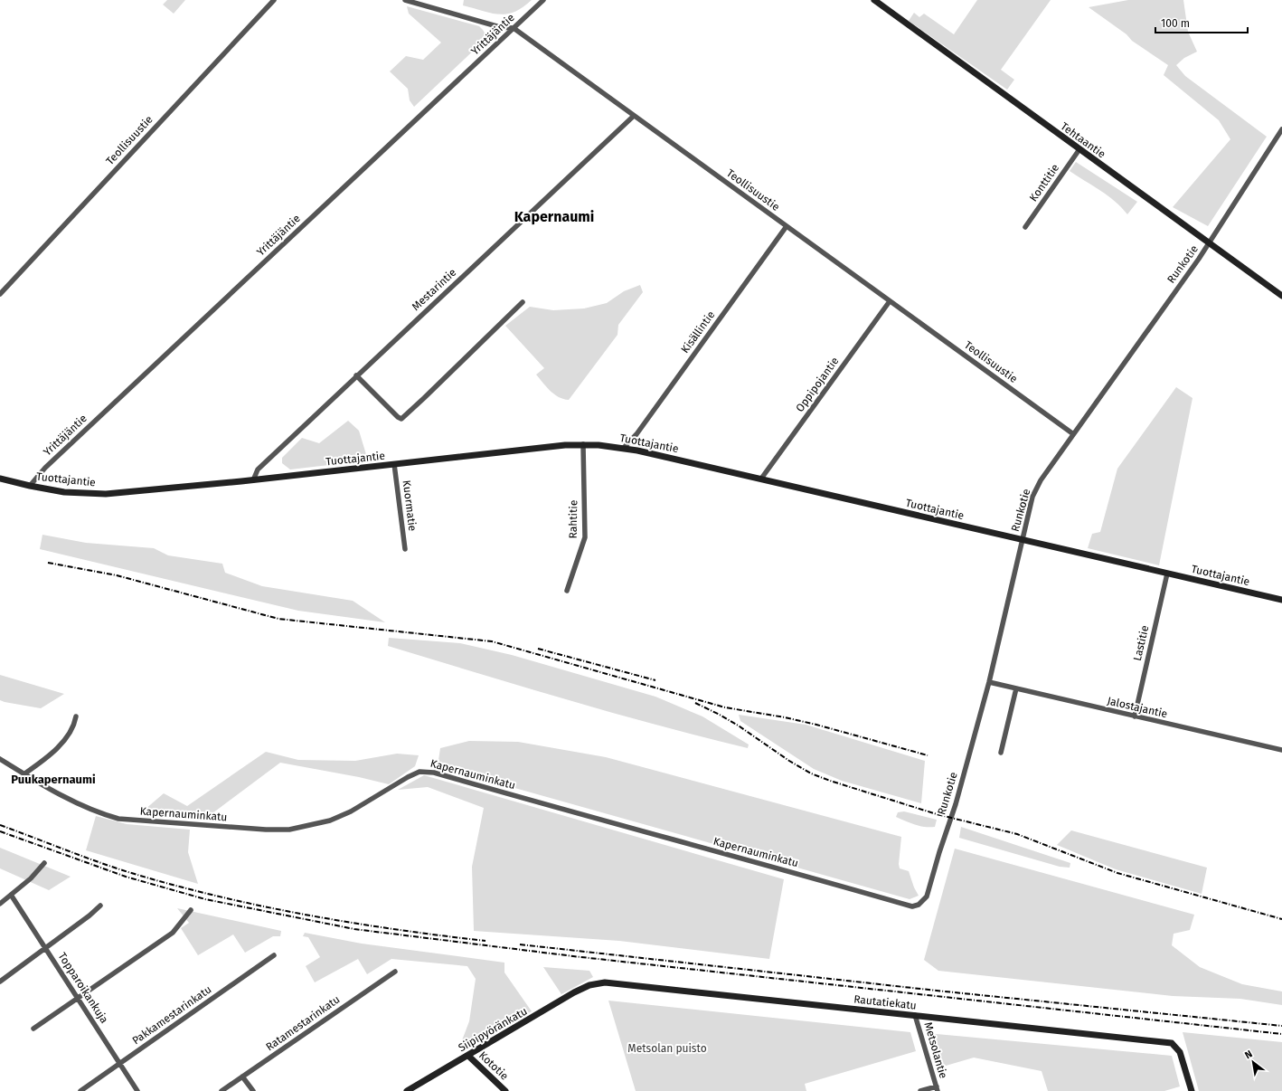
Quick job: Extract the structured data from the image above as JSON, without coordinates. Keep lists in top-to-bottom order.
{
  "streets": {
    "street": [
      "Yrittäjäntie",
      "Teollisuustie",
      "Tehtaantie",
      "Konttitie",
      "Runkotie",
      "Mestarintie",
      "Kisällintie",
      "Oppipojantie",
      "Tuottajantie",
      "Kuormatie",
      "Rahtitie",
      "Lastitie",
      "Jalostajantie",
      "Kapernauminkatu",
      "Topparoikankuja",
      "Rautatiekatu",
      "Pakkamestarinkatu",
      "Ratamestarinkatu",
      "Siipipyöränkatu",
      "Metsolantie",
      "Kototie"
    ]
  },
  "crossings": [
    ["Yrittäjäntie", "Teollisuustie"],
    ["Yrittäjäntie", "Tuottajantie"],
    ["Teollisuustie", "Runkotie"],
    ["Teollisuustie", "Mestarintie"],
    ["Teollisuustie", "Kisällintie"],
    ["Teollisuustie", "Oppipojantie"],
    ["Tehtaantie", "Konttitie"],
    ["Tehtaantie", "Runkotie"],
    ["Runkotie", "Tuottajantie"],
    ["Runkotie", "Jalostajantie"],
    ["Runkotie", "Kapernauminkatu"],
    ["Mestarintie", "Tuottajantie"],
    ["Kisällintie", "Tuottajantie"],
    ["Oppipojantie", "Tuottajantie"],
    ["Tuottajantie", "Kuormatie"],
    ["Tuottajantie", "Rahtitie"],
    ["Tuottajantie", "Lastitie"],
    ["Lastitie", "Jalostajantie"],
    ["Topparoikankuja", "Pakkamestarinkatu"],
    ["Rautatiekatu", "Siipipyöränkatu"],
    ["Rautatiekatu", "Metsolantie"],
    ["Siipipyöränkatu", "Kototie"]
  ],
  "districts": ["Kapernaumi", "Puukapernaumi"],
  "parks": ["Metsolan puisto"],
  "scale_bar": "100 m",
  "north": "top left"
}
